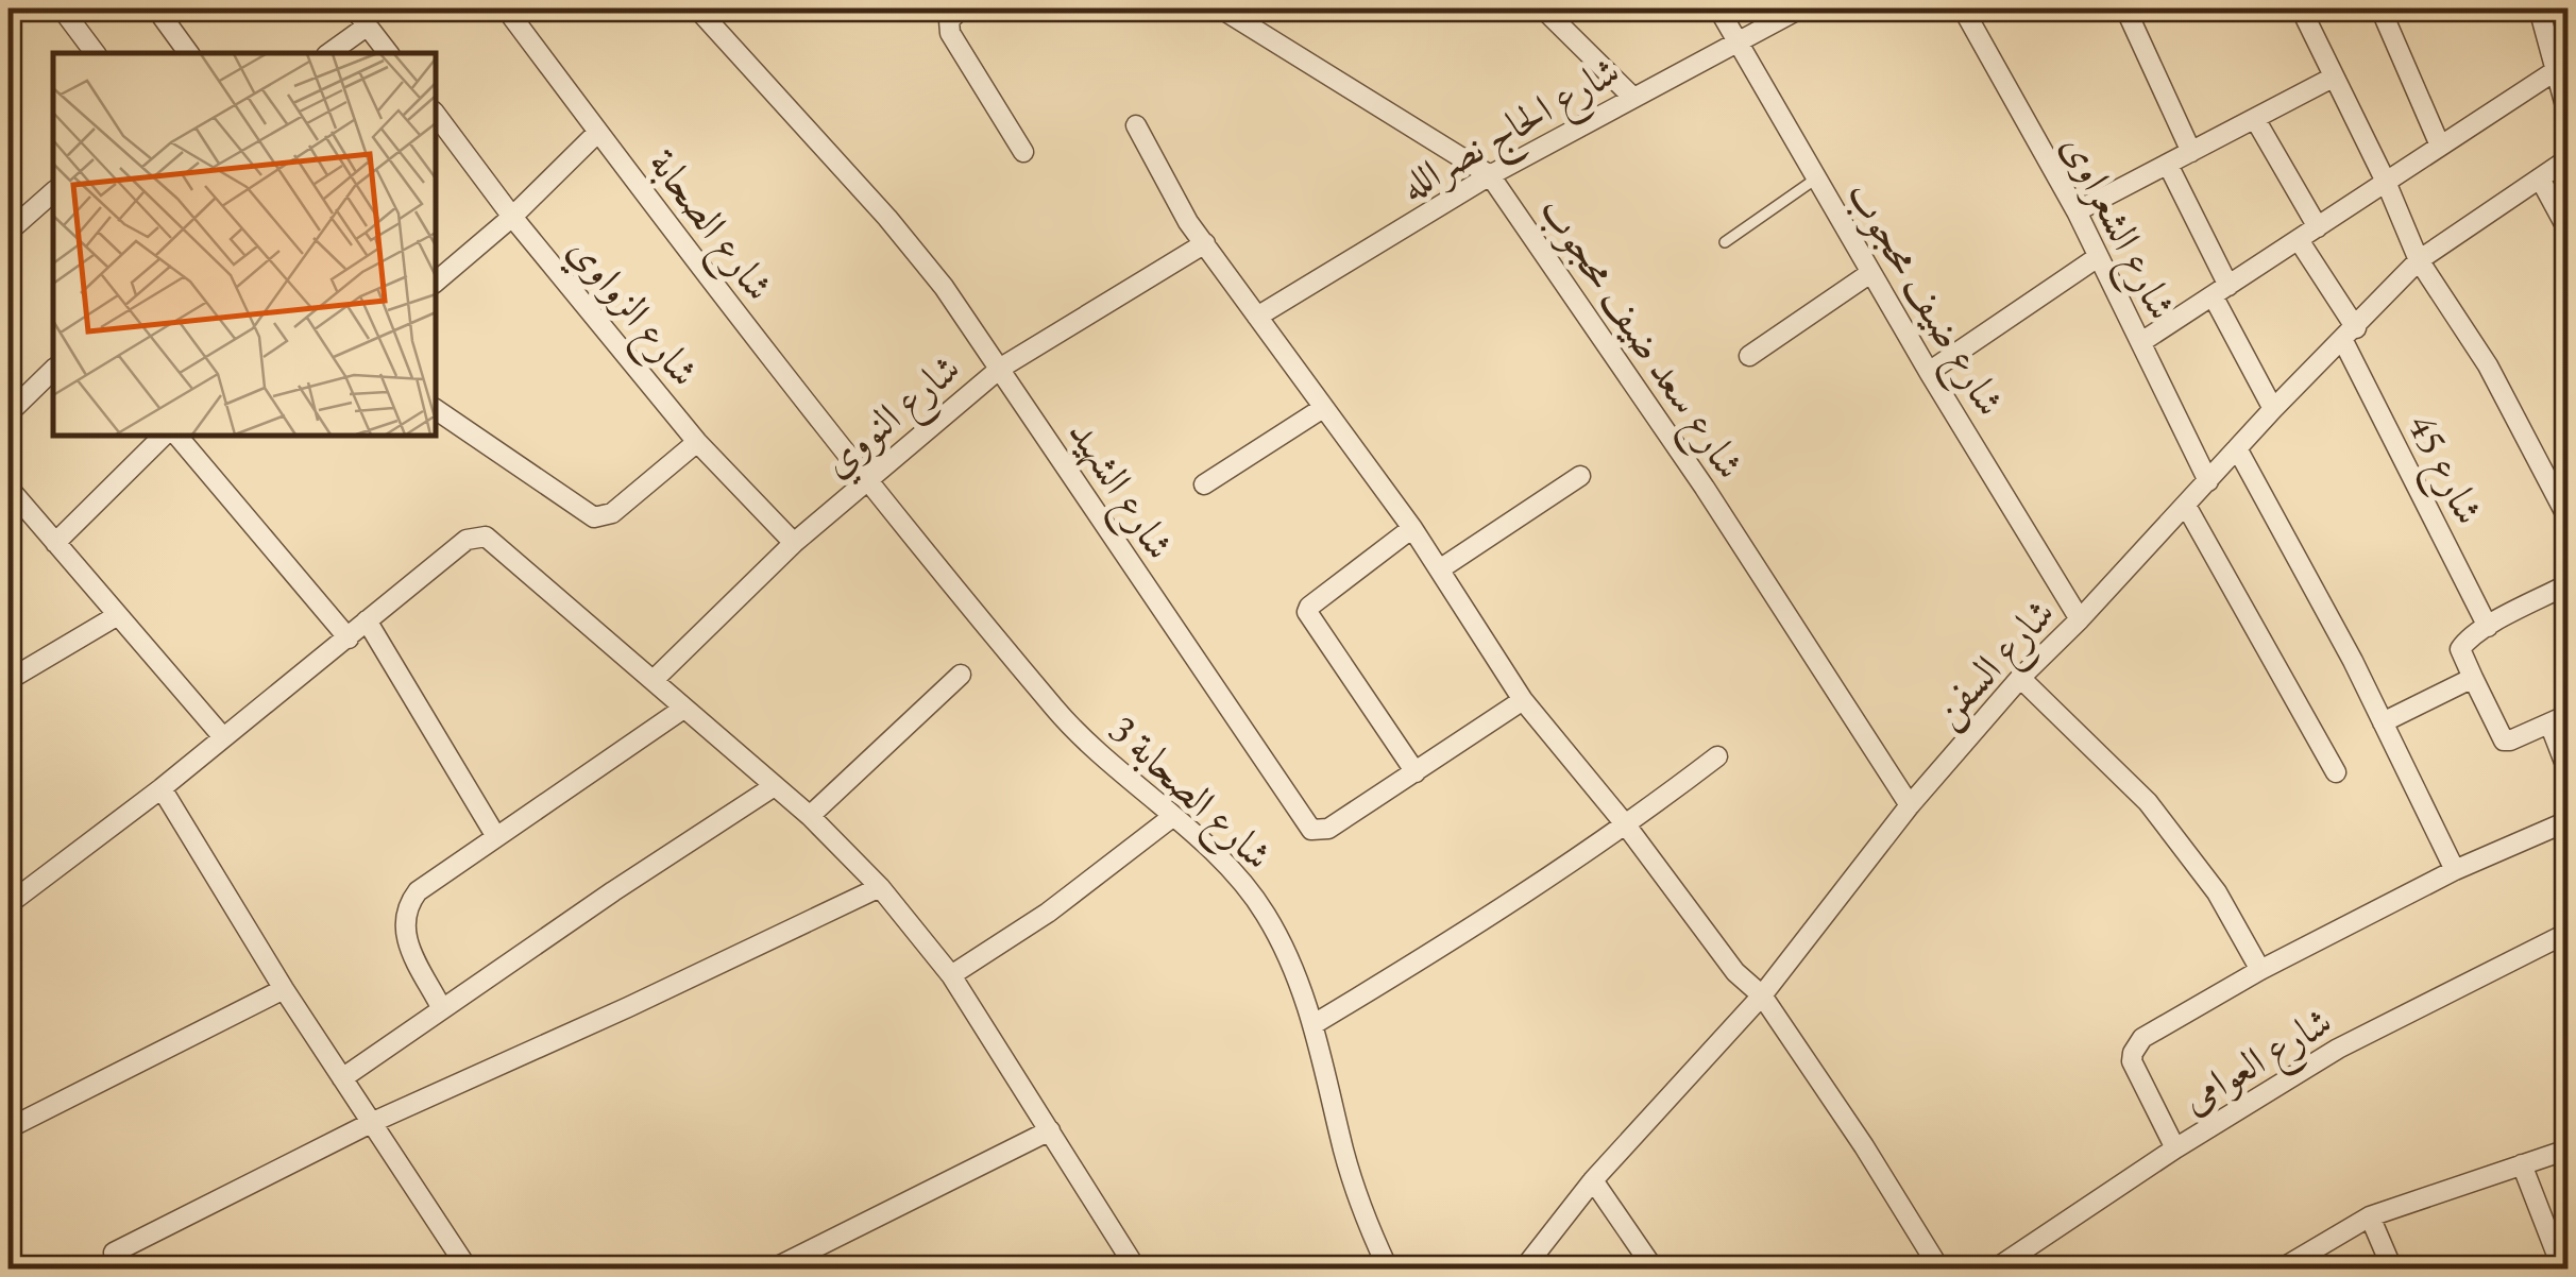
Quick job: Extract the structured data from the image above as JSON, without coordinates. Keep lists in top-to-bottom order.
{
  "streets": {
    "street": [
      "شارع الحاج نصرالله",
      "شارع الصحابة",
      "شارع الشعراوى",
      "شارع ضيف محجوب",
      "شارع الزواوي",
      "شارع سعد ضيف محجوب",
      "شارع النووي",
      "شارع 45",
      "شارع الشهيد",
      "شارع السفن",
      "شارع الصحابة 3",
      "شارع العوامى"
    ]
  },
  "crossings": [
    ["شارع الحاج نصرالله", "شارع ضيف محجوب"],
    ["شارع الحاج نصرالله", "شارع سعد ضيف محجوب"],
    ["شارع الصحابة", "شارع النووي"],
    ["شارع الصحابة", "شارع الصحابة 3"],
    ["شارع الشعراوى", "شارع السفن"],
    ["شارع ضيف محجوب", "شارع السفن"],
    ["شارع الزواوي", "شارع النووي"],
    ["شارع سعد ضيف محجوب", "شارع السفن"],
    ["شارع النووي", "شارع الشهيد"],
    ["شارع النووي", "شارع الصحابة 3"],
    ["شارع 45", "شارع السفن"]
  ]
}
